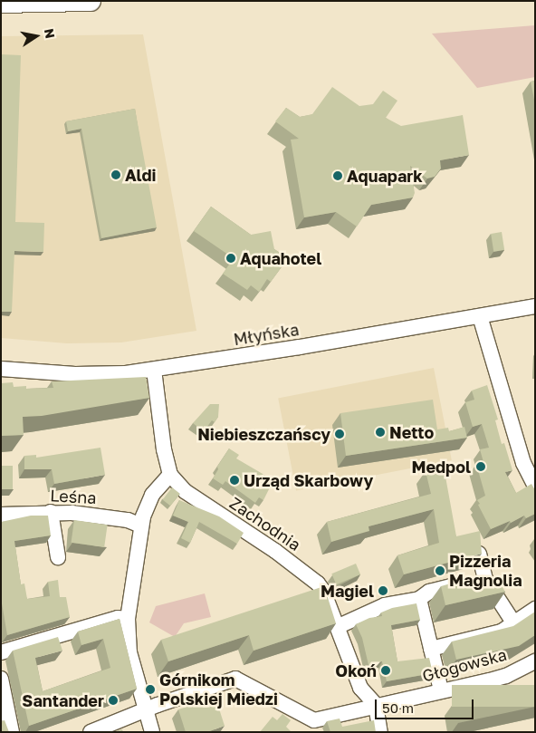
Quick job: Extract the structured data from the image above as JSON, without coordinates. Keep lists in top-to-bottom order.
{
  "streets": {
    "street": [
      "Młyńska",
      "Leśna",
      "Zachodnia",
      "Głogowska"
    ]
  },
  "crossings": [
    ["Młyńska", "Zachodnia"],
    ["Zachodnia", "Głogowska"]
  ],
  "places": [
    "Aldi",
    "Aquapark",
    "Aquahotel",
    "Netto",
    "Niebieszczańscy",
    "Medpol",
    "Urząd Skarbowy",
    "Pizzeria Magnolia",
    "Magiel",
    "Okoń",
    "Górnikom Polskiej Miedzi",
    "Santander"
  ],
  "scale_bar": "50 m",
  "north": "right"
}
